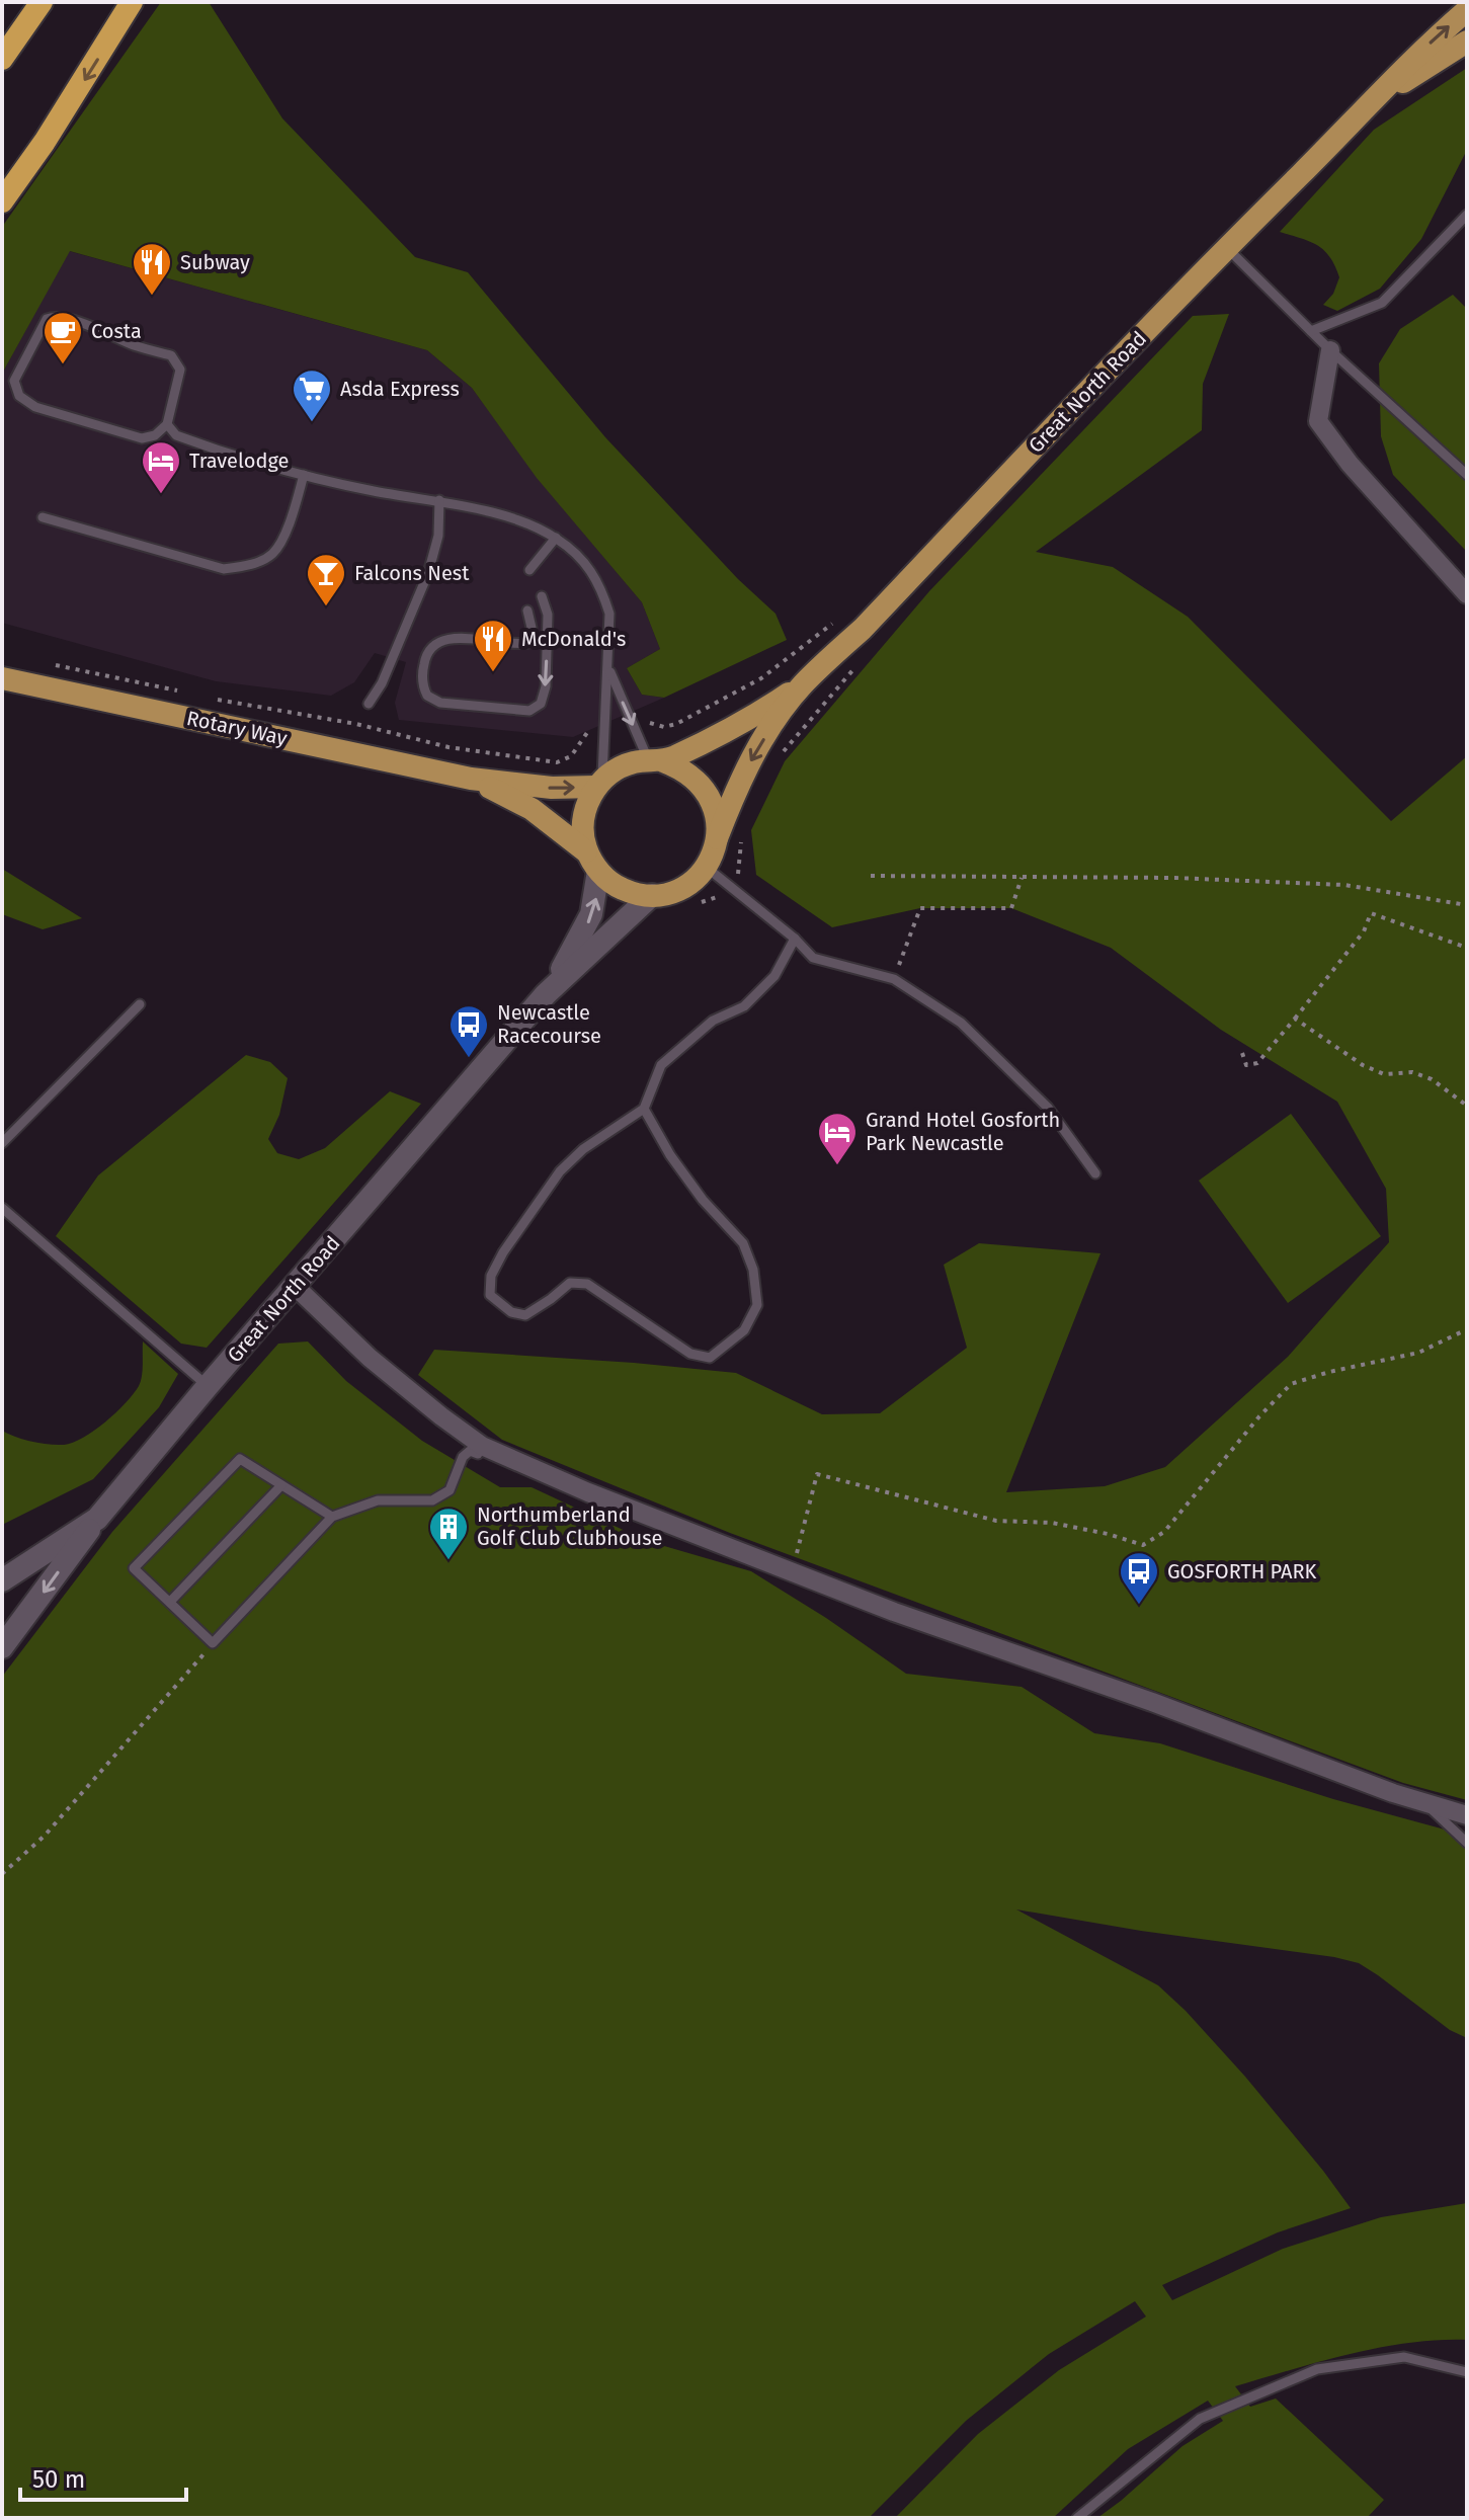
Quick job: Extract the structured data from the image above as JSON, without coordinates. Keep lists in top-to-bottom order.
{
  "streets": {
    "main road": ["Great North Road", "Rotary Way"]
  },
  "crossings": [
    ["Great North Road", "Rotary Way"]
  ],
  "places": {
    "restaurant": ["Subway", "McDonald's"],
    "cafe": ["Costa"],
    "supermarket": ["Asda Express"],
    "hotel": ["Travelodge", "Grand Hotel Gosforth Park Newcastle"],
    "bar": ["Falcons Nest"],
    "bus stop": ["Newcastle Racecourse", "GOSFORTH PARK"],
    "building": ["Northumberland Golf Club Clubhouse"]
  },
  "scale_bar": "50 m"
}
